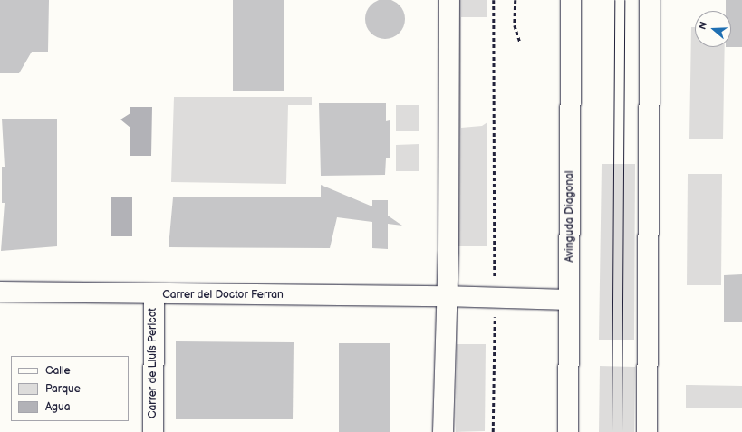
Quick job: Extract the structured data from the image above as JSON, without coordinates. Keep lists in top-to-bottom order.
{
  "streets": {
    "main road": ["Avinguda Diagonal", "Carrer del Doctor Ferran", "Carrer de Lluís Pericot"]
  },
  "crossings": [
    ["Avinguda Diagonal", "Carrer del Doctor Ferran"],
    ["Carrer del Doctor Ferran", "Carrer de Lluís Pericot"]
  ],
  "legend": ["Calle", "Parque", "Agua"],
  "north": "left"
}
